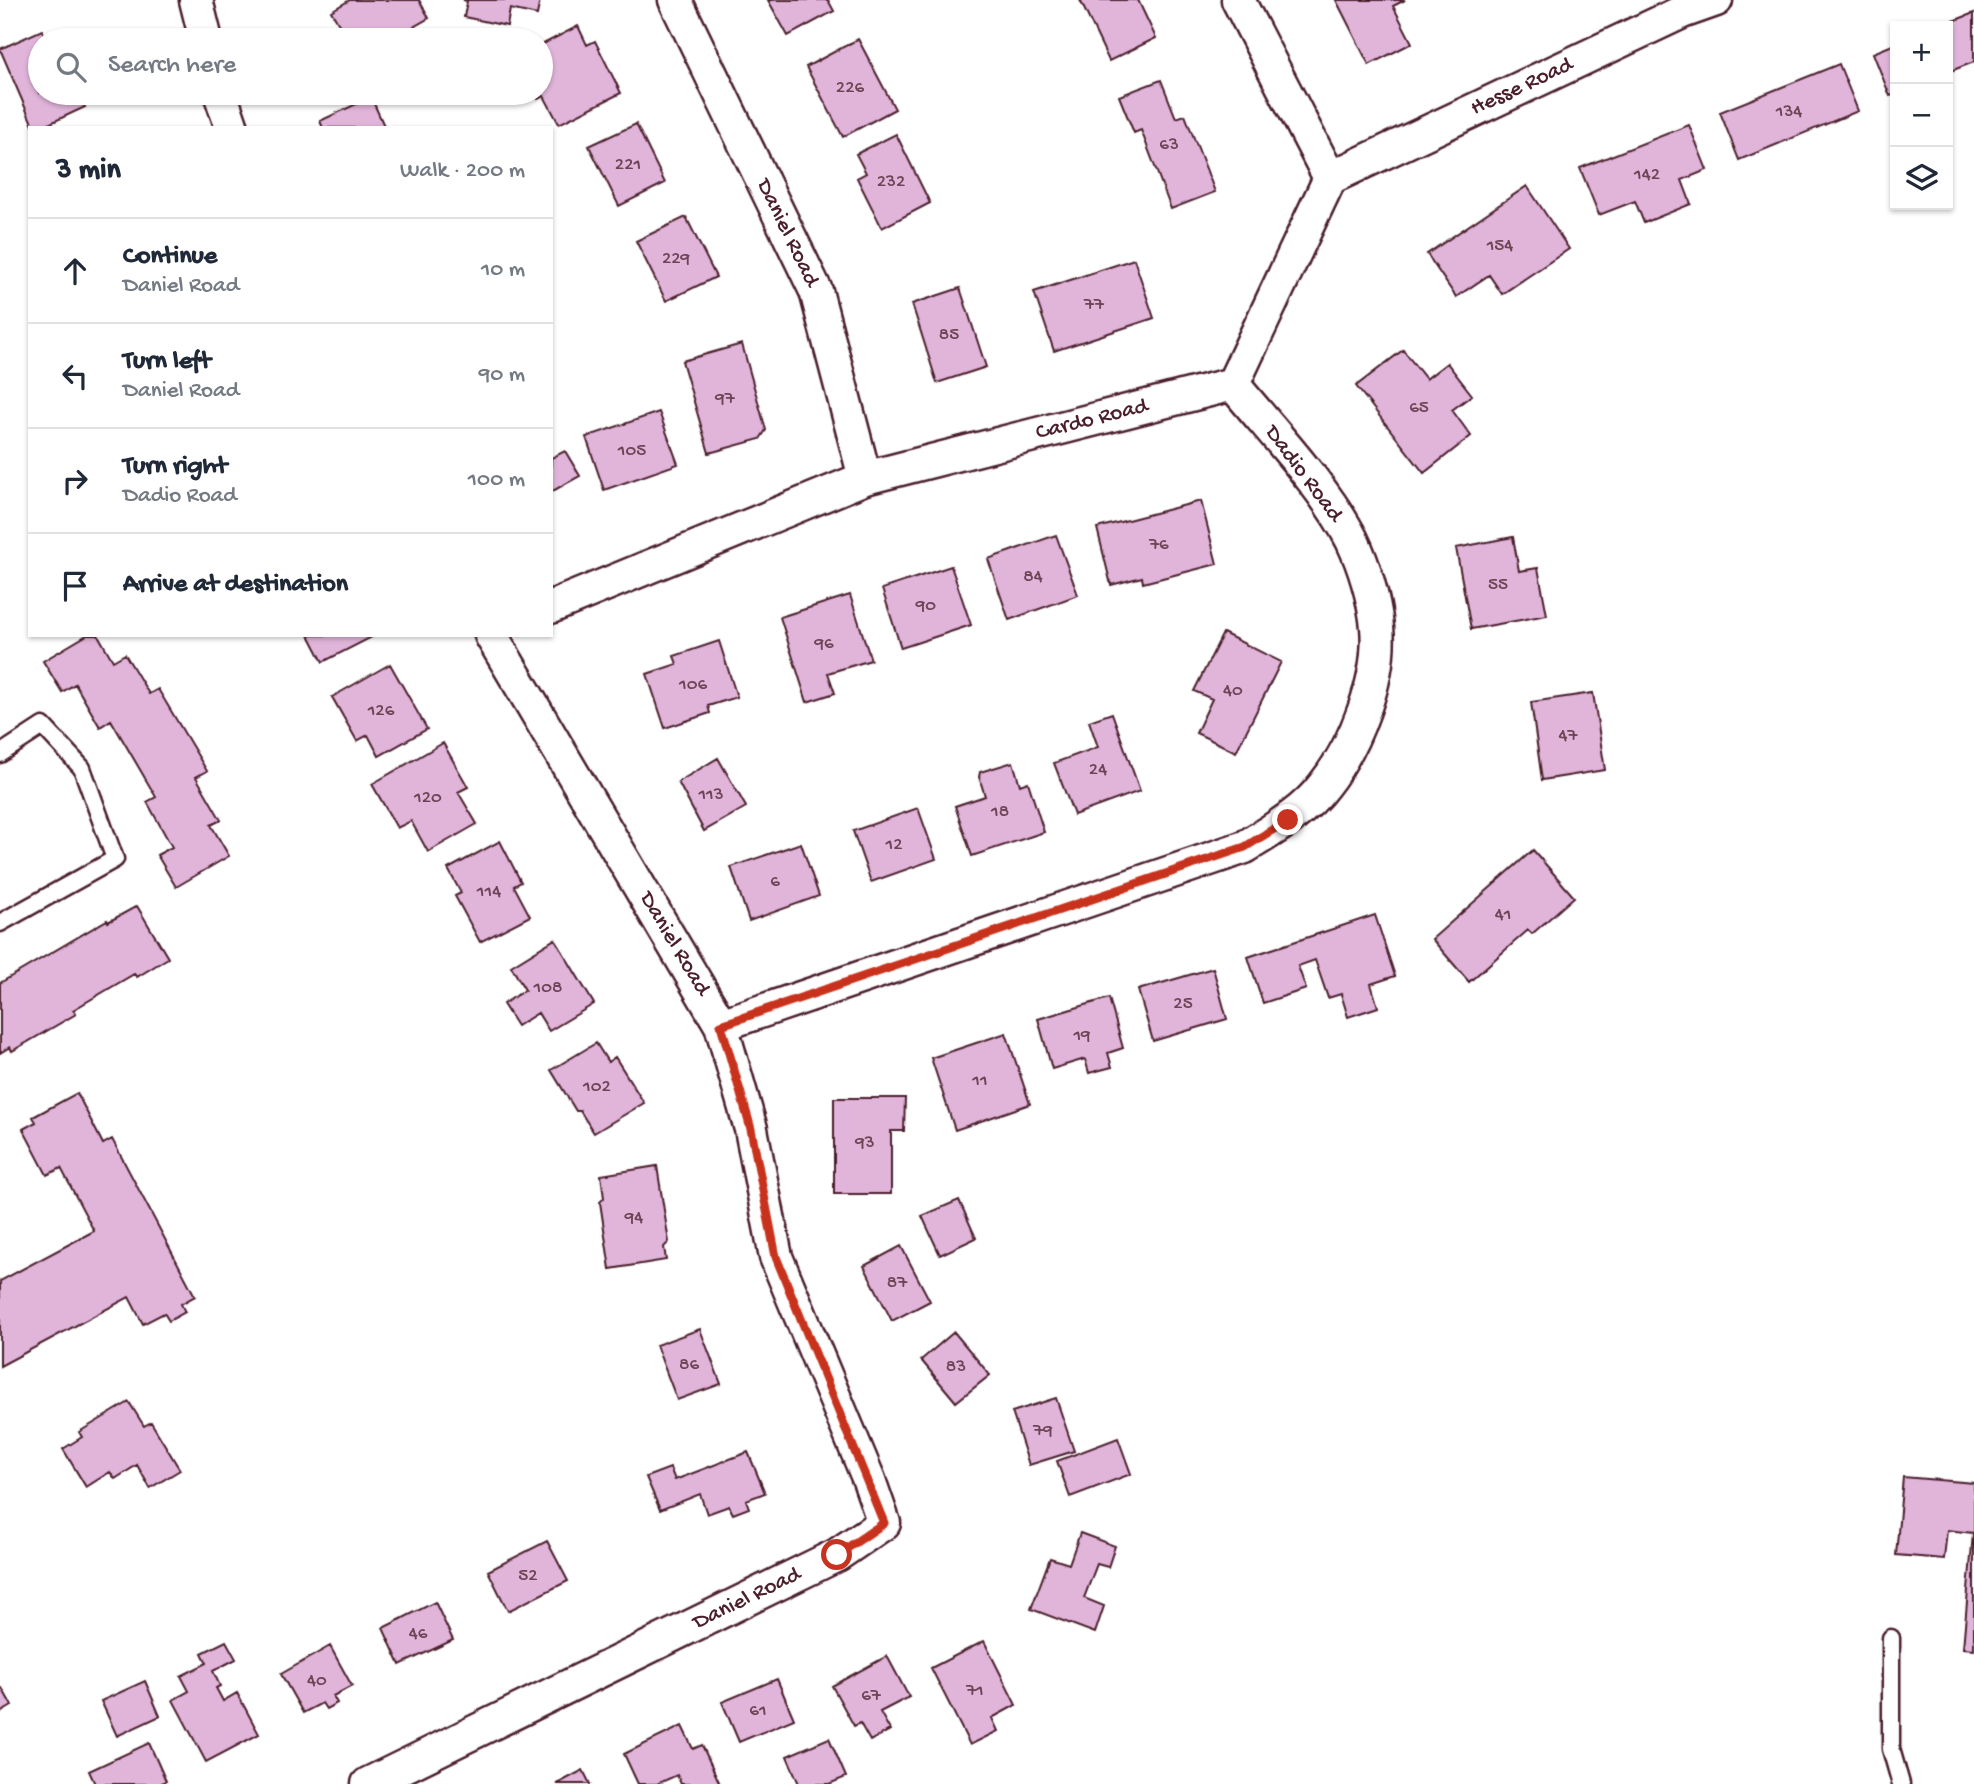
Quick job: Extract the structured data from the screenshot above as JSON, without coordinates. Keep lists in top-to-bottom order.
{
  "streets": {
    "street": [
      "Hesse Road",
      "Daniel Road",
      "Cardo Road",
      "Dadio Road"
    ]
  },
  "crossings": [
    ["Daniel Road", "Cardo Road"],
    ["Daniel Road", "Dadio Road"],
    ["Cardo Road", "Dadio Road"]
  ],
  "house_numbers": [
    "226",
    "134",
    "63",
    "221",
    "142",
    "232",
    "154",
    "229",
    "77",
    "85",
    "97",
    "65",
    "105",
    "76",
    "84",
    "55",
    "90",
    "96",
    "106",
    "40",
    "126",
    "47",
    "24",
    "113",
    "120",
    "18",
    "12",
    "6",
    "114",
    "41",
    "108",
    "25",
    "19",
    "11",
    "102",
    "93",
    "94",
    "87",
    "86",
    "83",
    "79",
    "52",
    "46",
    "40",
    "71",
    "67",
    "61"
  ],
  "page": {
    "map_buttons": ["+", "−"],
    "search": "Search here",
    "heading": ["3 min", "Walk · 200 m"],
    "list": [
      ["Continue", "Daniel Road", "10 m"],
      ["Turn left", "Daniel Road", "90 m"],
      ["Turn right", "Dadio Road", "100 m"],
      "Arrive at destination"
    ]
  }
}
